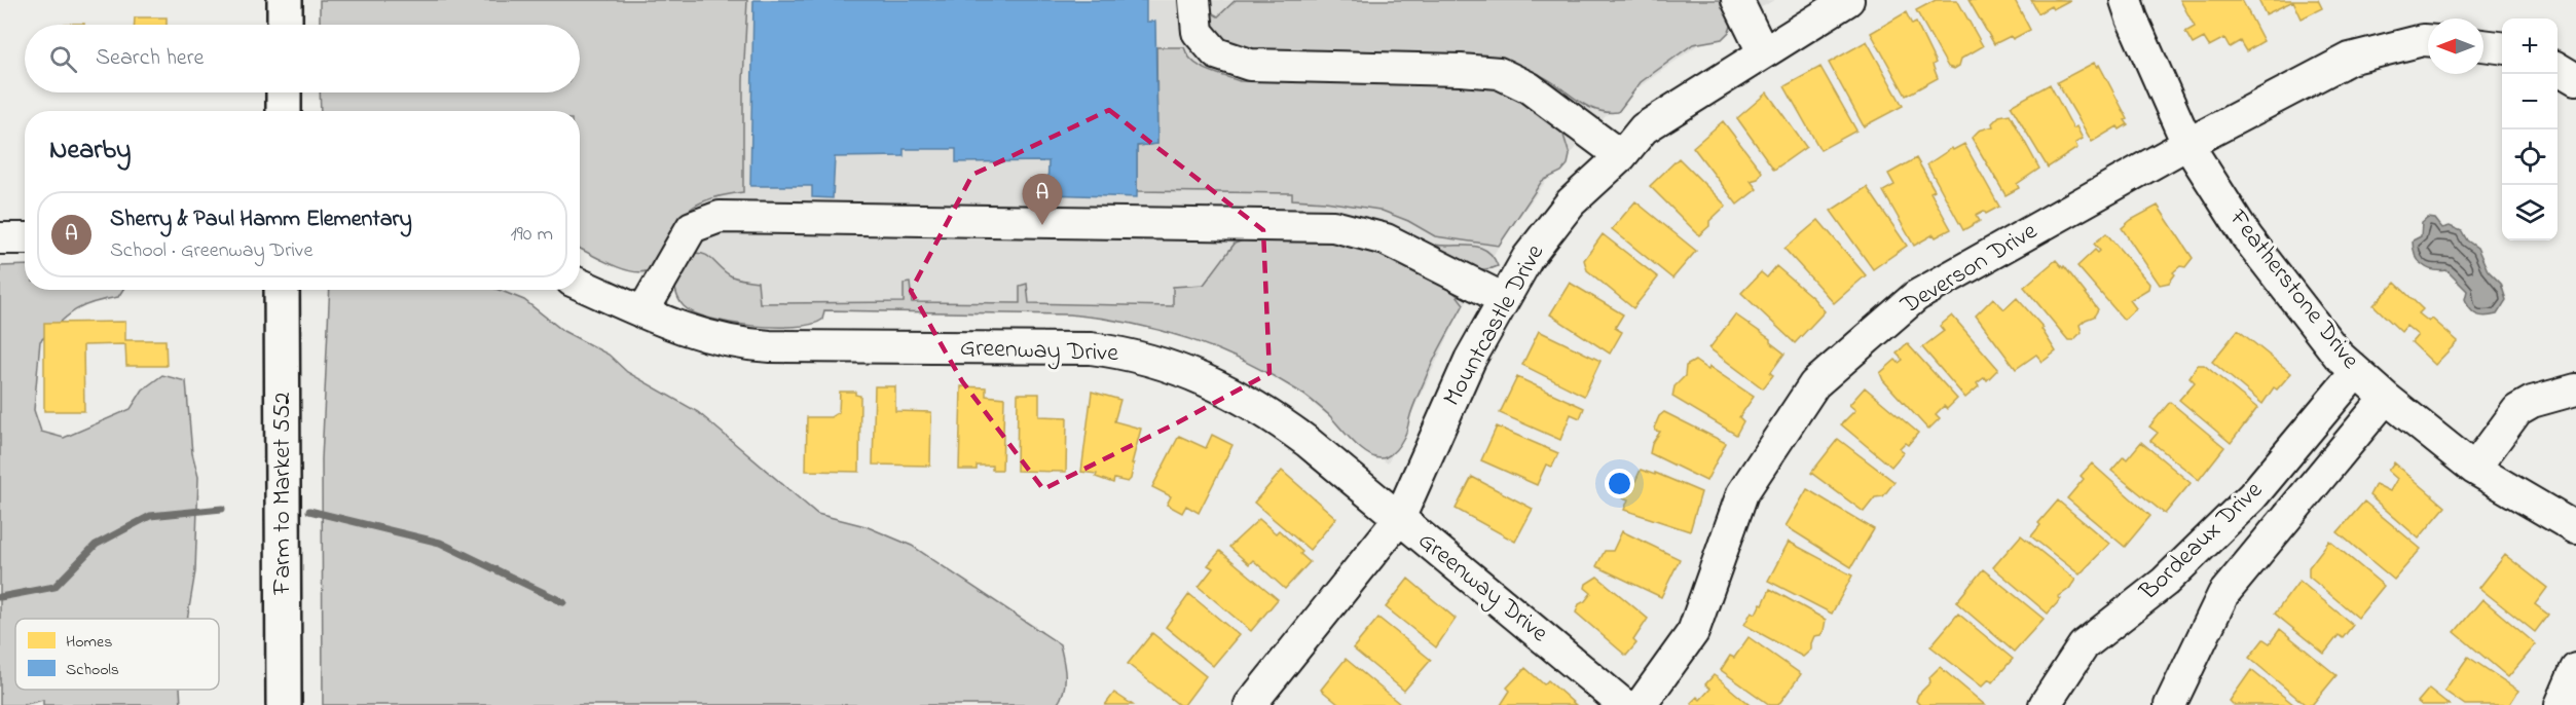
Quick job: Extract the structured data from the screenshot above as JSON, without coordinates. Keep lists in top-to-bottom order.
{
  "streets": {
    "main road": ["Farm to Market 552"],
    "street": [
      "Deverson Drive",
      "Featherstone Drive",
      "Mountcastle Drive",
      "Greenway Drive",
      "Bordeaux Drive"
    ]
  },
  "crossings": [
    ["Deverson Drive", "Featherstone Drive"],
    ["Featherstone Drive", "Bordeaux Drive"],
    ["Mountcastle Drive", "Greenway Drive"]
  ],
  "legend": ["Homes", "Schools"],
  "north": "left",
  "page": {
    "map_buttons": ["+", "−"],
    "search": "Search here",
    "heading": "Nearby",
    "pins": "A",
    "list": [
      {
        "mark": "A",
        "name": "Sherry & Paul Hamm Elementary",
        "note": "School · Greenway Drive",
        "value": "190 m"
      }
    ]
  }
}
